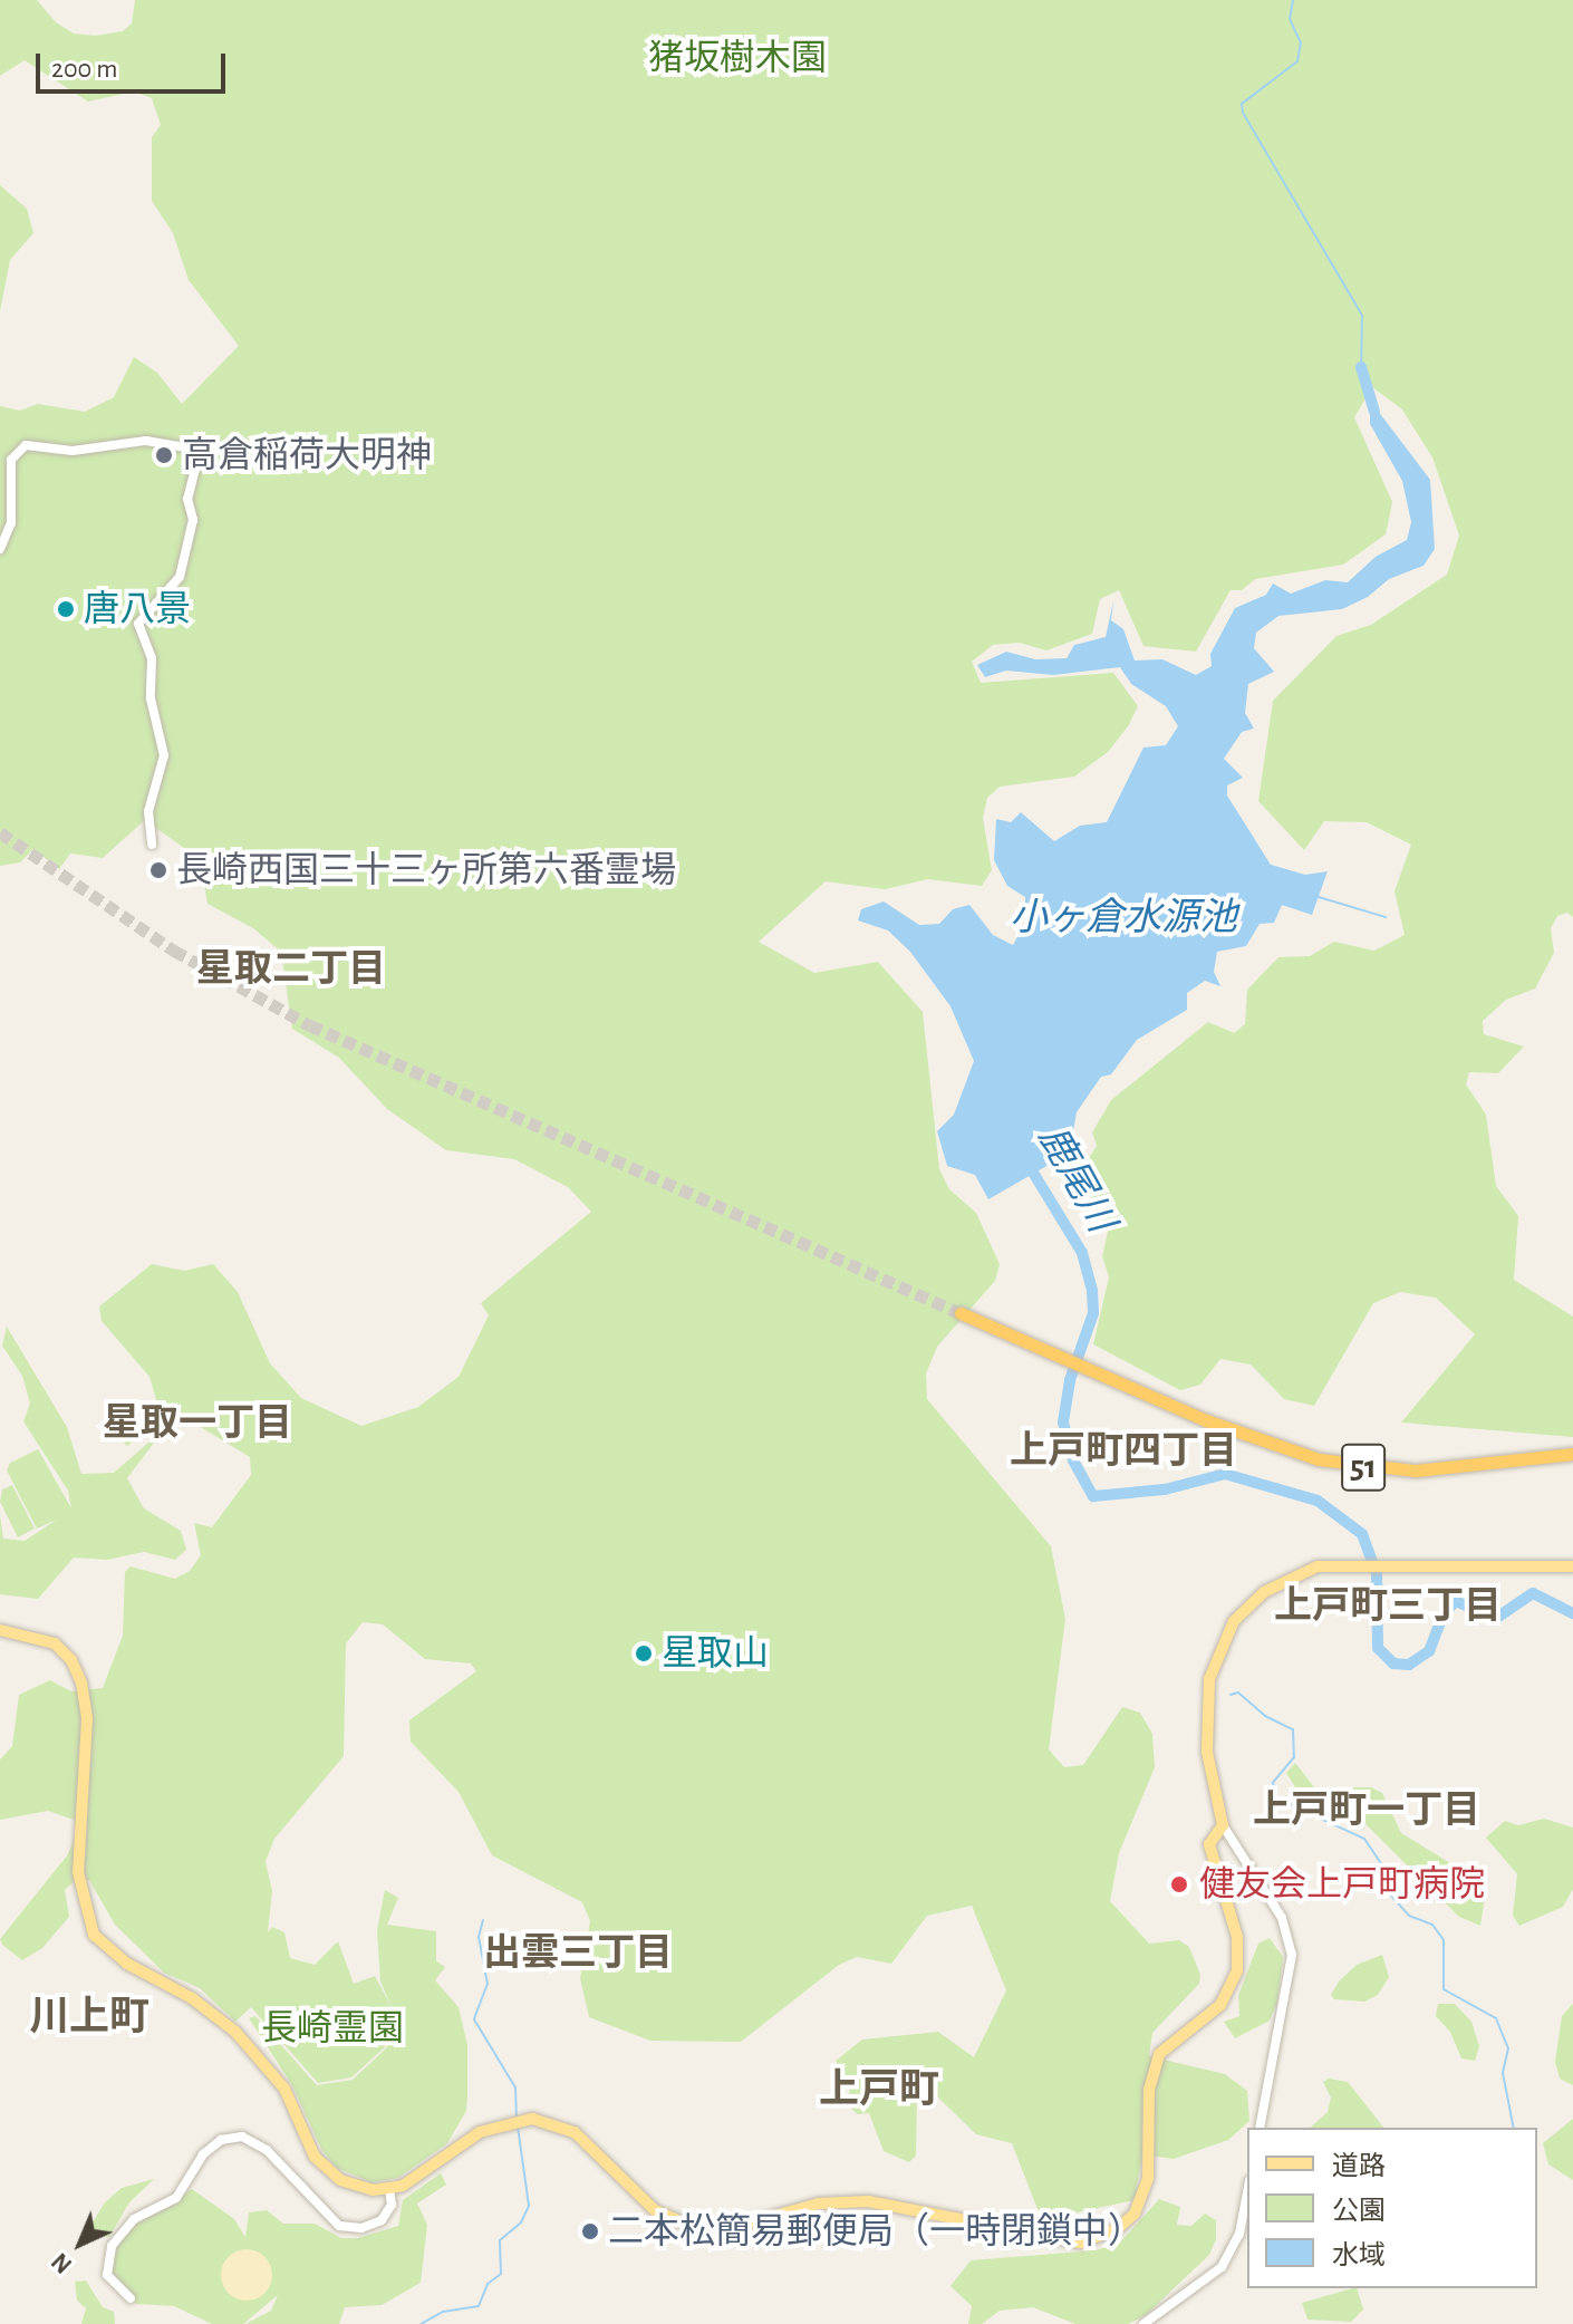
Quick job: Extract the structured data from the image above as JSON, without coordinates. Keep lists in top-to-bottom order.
{
  "streets": {
    "highway": ["51"]
  },
  "districts": [
    "星取二丁目",
    "星取一丁目",
    "上戸町四丁目",
    "上戸町三丁目",
    "上戸町一丁目",
    "出雲三丁目",
    "川上町",
    "上戸町"
  ],
  "water": ["小ヶ倉水源池", "鹿尾川"],
  "parks": ["猪坂樹木園", "長崎霊園"],
  "places": [
    "高倉稲荷大明神",
    "唐八景",
    "長崎西国三十三ヶ所第六番霊場",
    "星取山",
    "健友会上戸町病院",
    "二本松簡易郵便局（一時閉鎖中）"
  ],
  "legend": ["道路", "公園", "水域"],
  "scale_bar": "200 m",
  "north": "bottom left"
}
